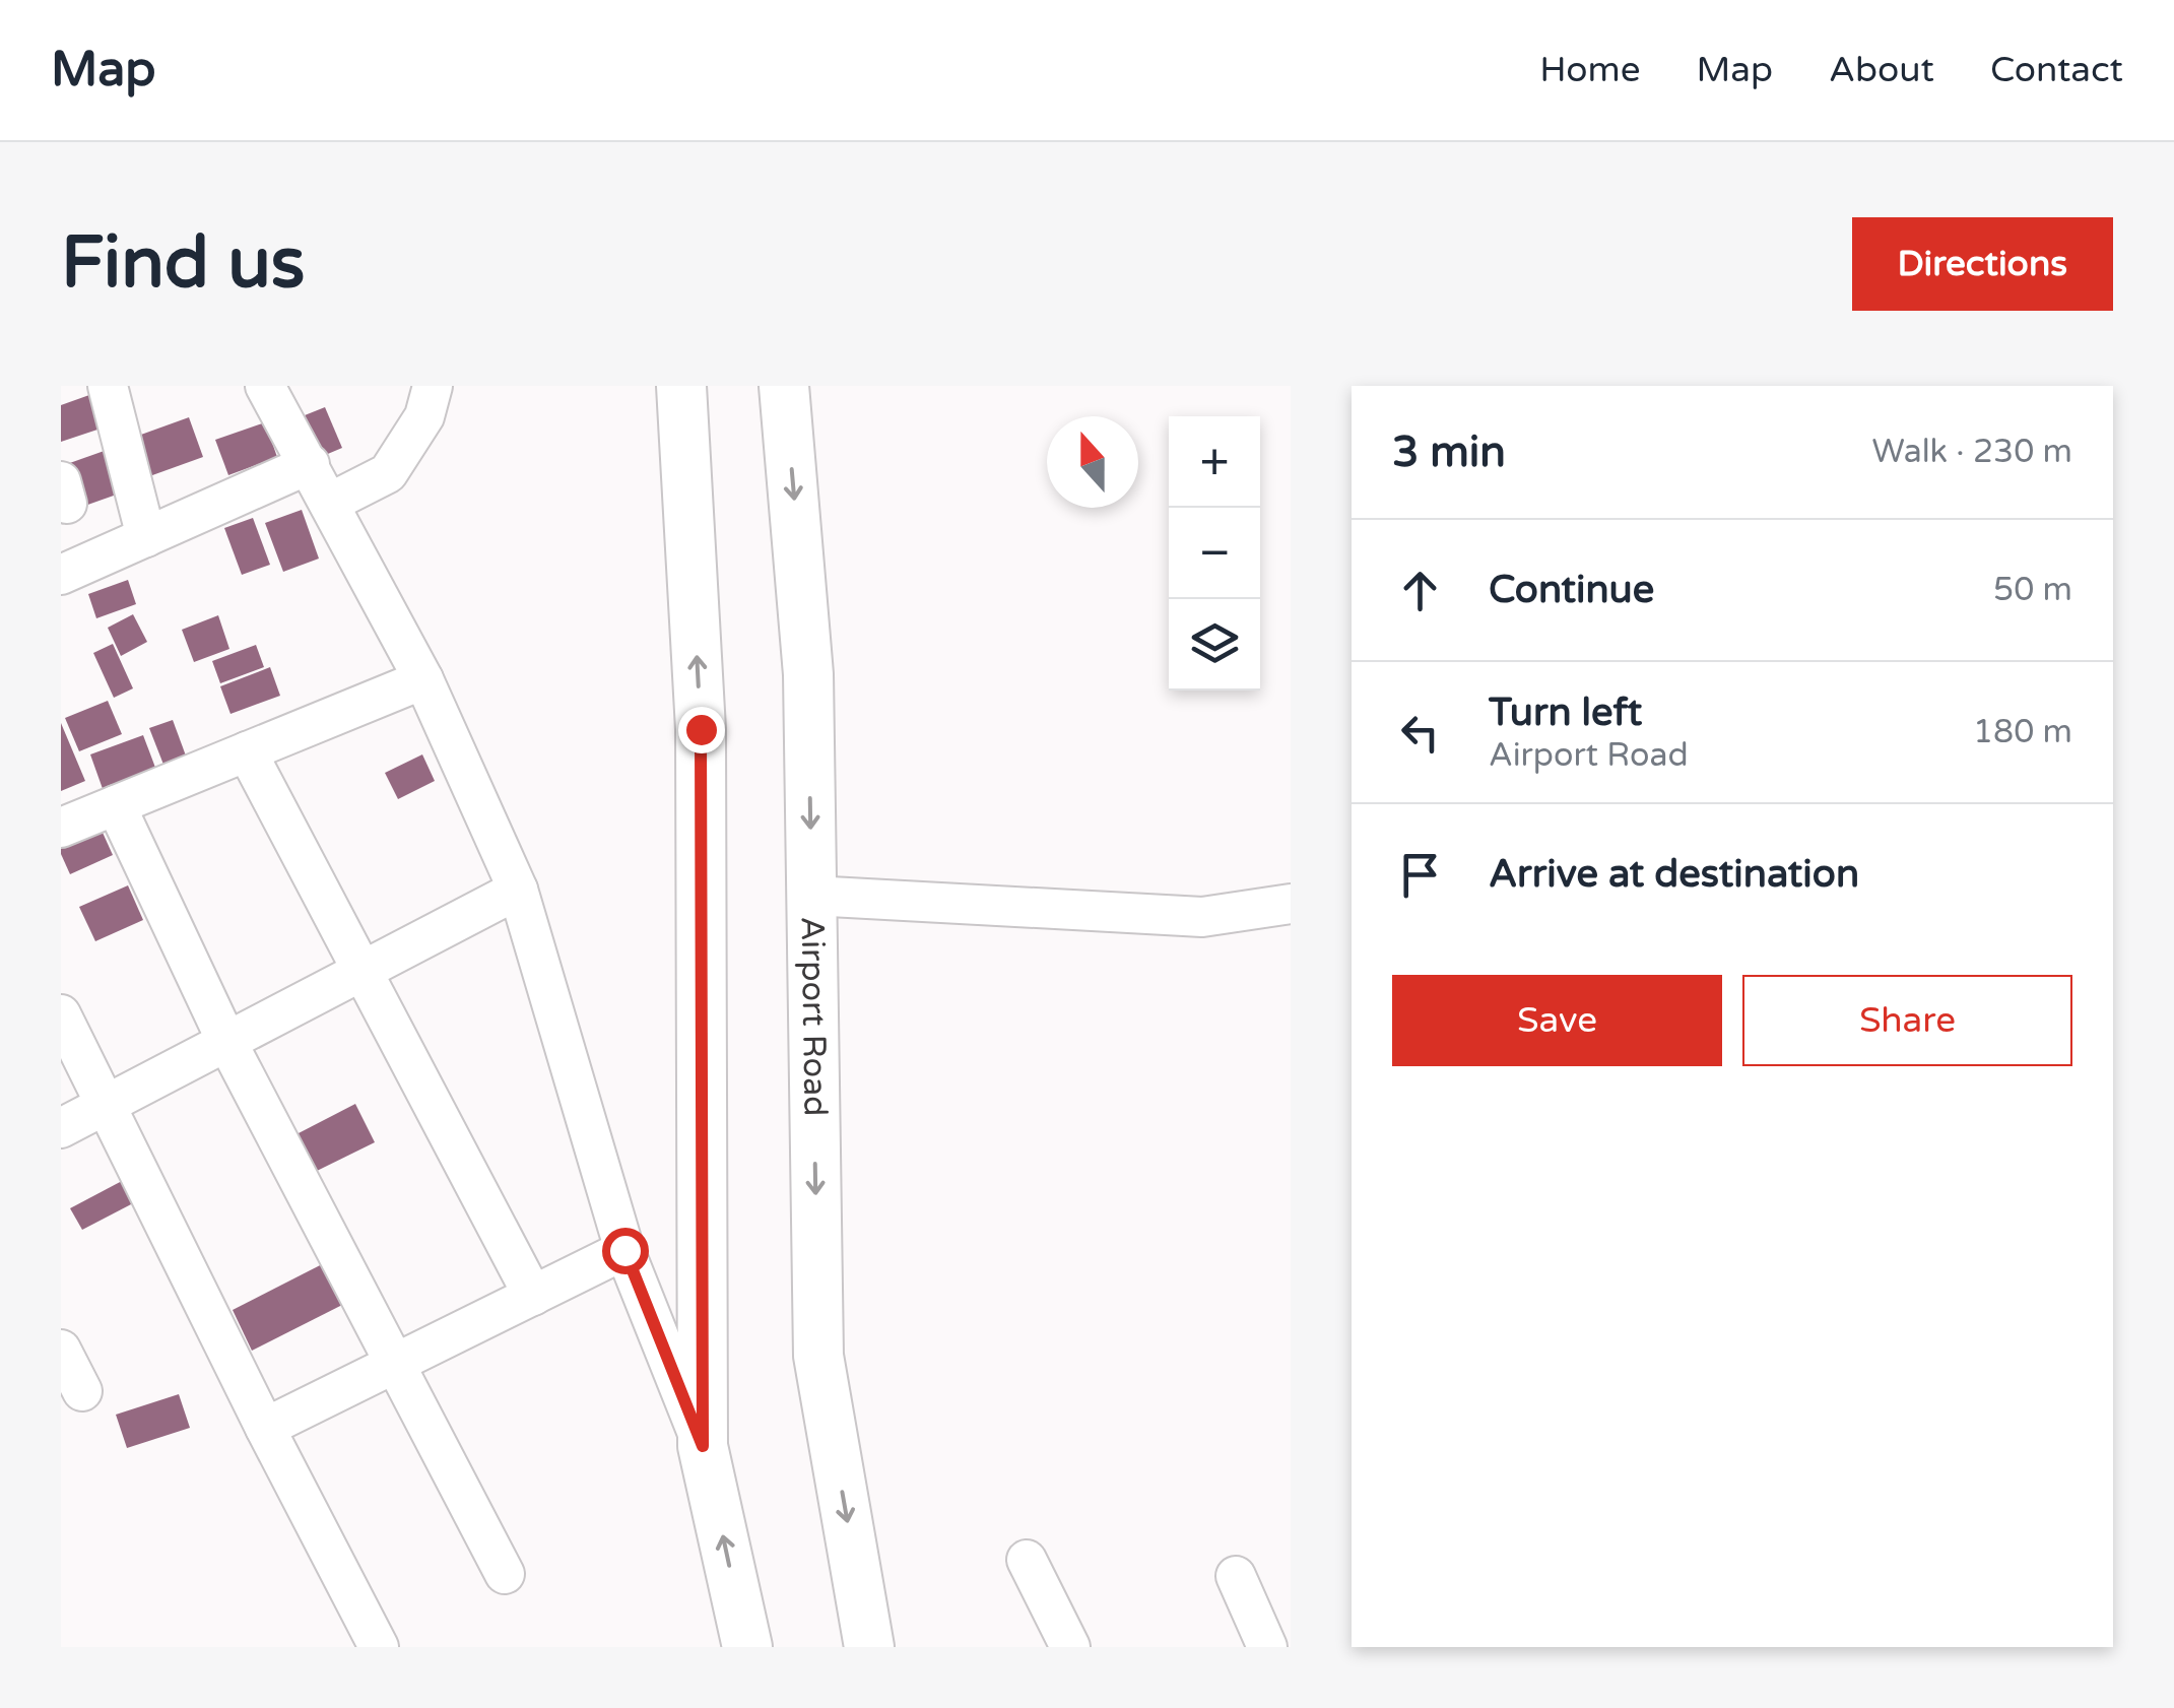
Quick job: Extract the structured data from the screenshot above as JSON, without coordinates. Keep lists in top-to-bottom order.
{
  "streets": {
    "main road": ["Airport Road"]
  },
  "north": "top",
  "page": {
    "header": "Map",
    "nav": [
      "Home",
      "Map",
      "About",
      "Contact"
    ],
    "buttons": [
      "Directions",
      ["Save", "Share"]
    ],
    "title": "Find us",
    "heading": ["3 min", "Walk · 230 m"],
    "map_buttons": ["+", "−"],
    "list": [
      ["Continue", "50 m"],
      ["Turn left", "Airport Road", "180 m"],
      "Arrive at destination"
    ]
  }
}
